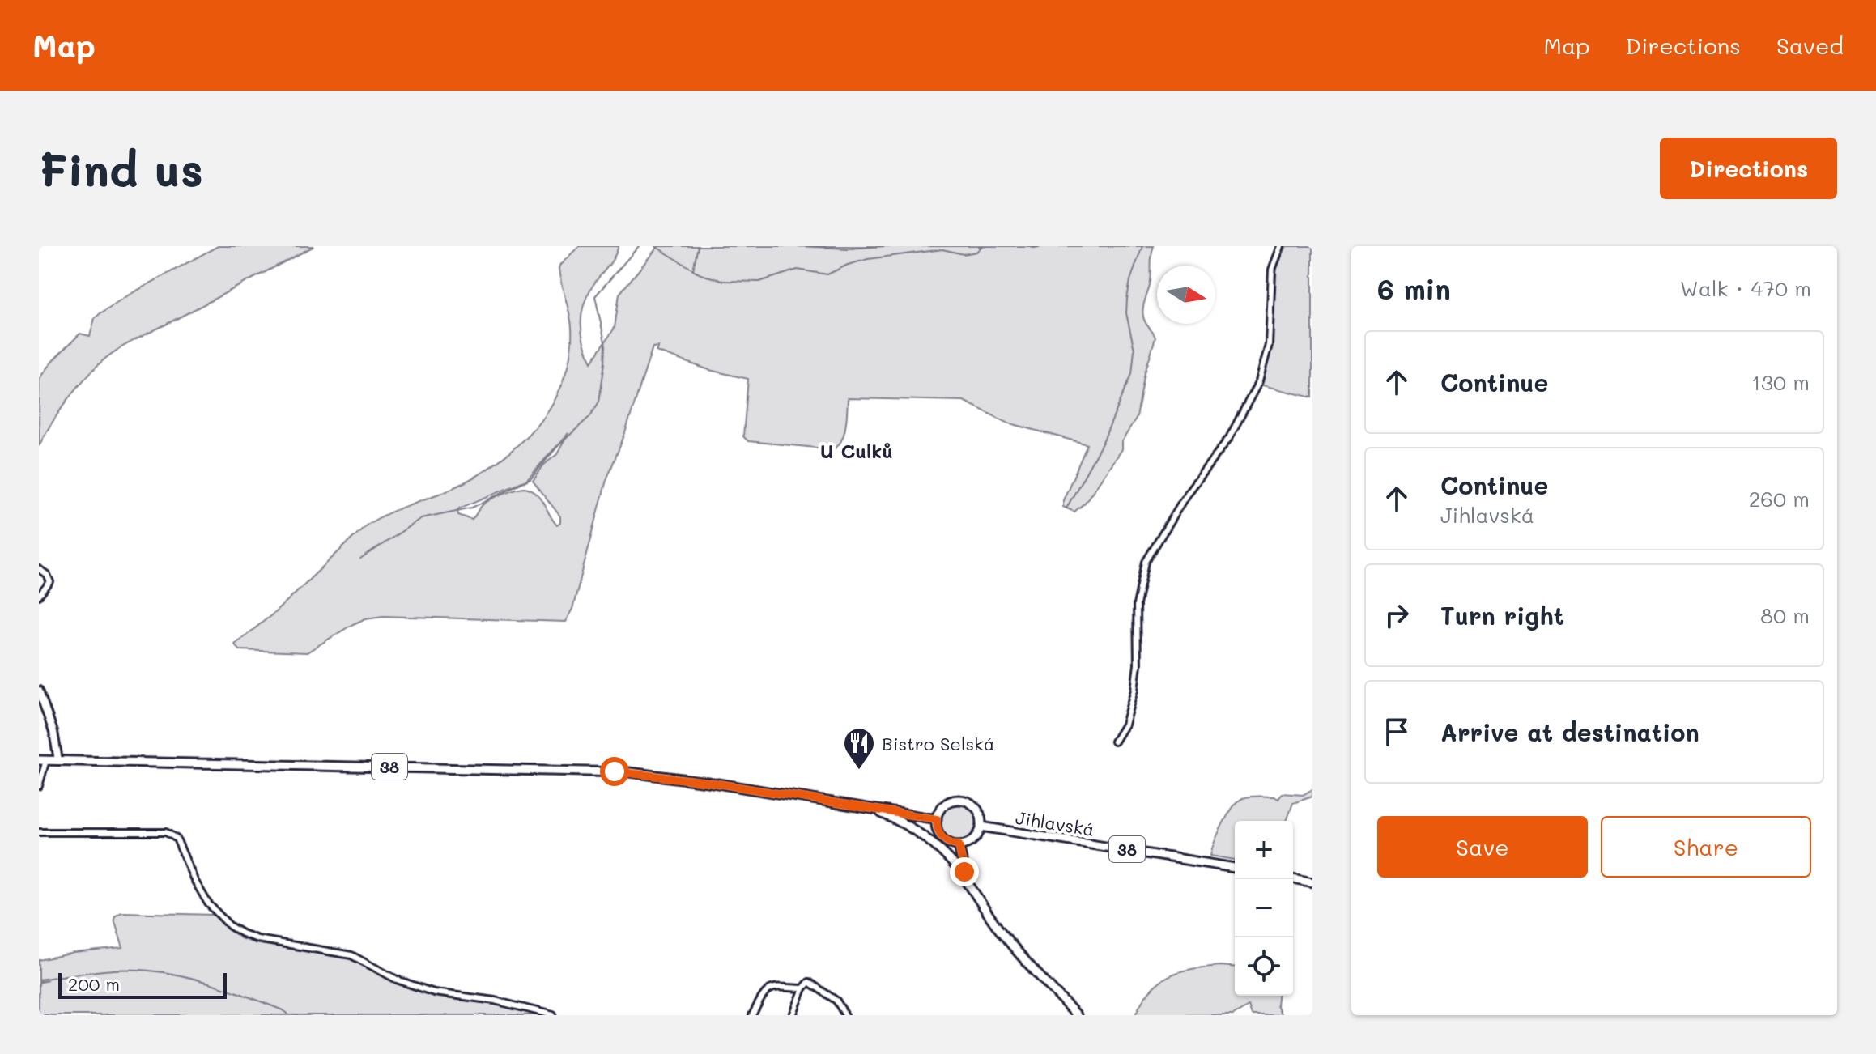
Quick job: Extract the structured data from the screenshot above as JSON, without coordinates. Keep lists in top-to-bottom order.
{
  "streets": {
    "main road": ["38", "Jihlavská"]
  },
  "crossings": [
    ["38", "Jihlavská"]
  ],
  "districts": ["U Culků"],
  "places": {
    "restaurant": ["Bistro Selská"]
  },
  "scale_bar": "200 m",
  "north": "right",
  "page": {
    "header": "Map",
    "nav": ["Map", "Directions", "Saved"],
    "buttons": [
      "Directions",
      ["Save", "Share"]
    ],
    "title": "Find us",
    "heading": ["6 min", "Walk · 470 m"],
    "list": [
      ["Continue", "130 m"],
      ["Continue", "Jihlavská", "260 m"],
      ["Turn right", "80 m"],
      "Arrive at destination"
    ],
    "map_buttons": ["+", "−"],
    "scale": "200 m"
  }
}
